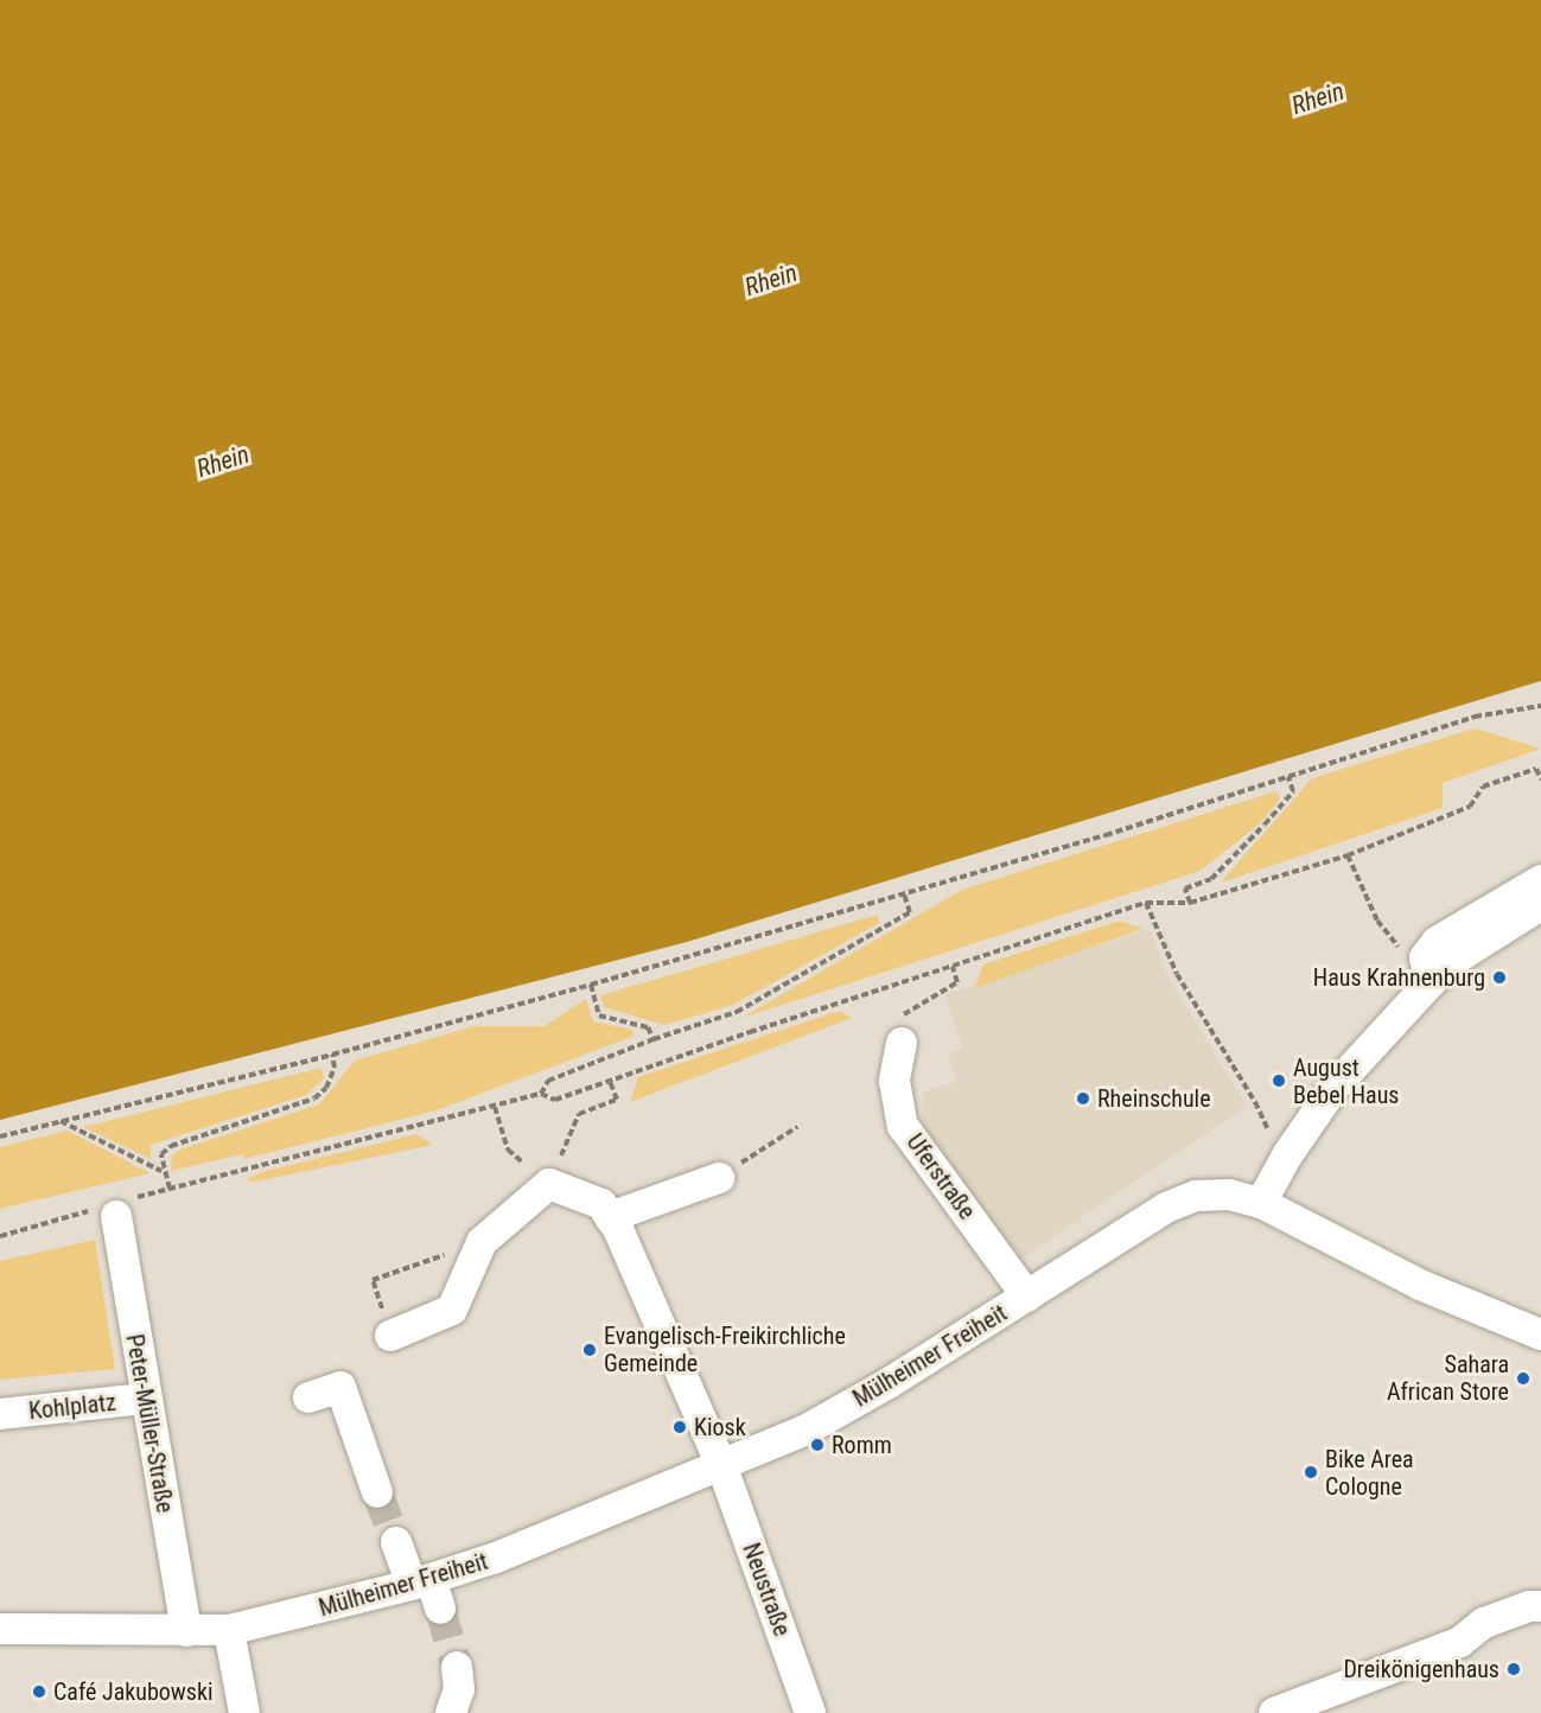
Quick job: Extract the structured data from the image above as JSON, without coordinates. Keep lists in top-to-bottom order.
{
  "streets": {
    "street": [
      "Uferstraße",
      "Mülheimer Freiheit",
      "Kohlplatz",
      "Peter-Müller-Straße",
      "Neustraße"
    ]
  },
  "crossings": [
    ["Uferstraße", "Mülheimer Freiheit"],
    ["Mülheimer Freiheit", "Peter-Müller-Straße"],
    ["Mülheimer Freiheit", "Neustraße"],
    ["Kohlplatz", "Peter-Müller-Straße"]
  ],
  "water": ["Rhein"],
  "places": [
    "Haus Krahnenburg",
    "August Bebel Haus",
    "Rheinschule",
    "Evangelisch-Freikirchliche Gemeinde",
    "Sahara African Store",
    "Kiosk",
    "Romm",
    "Bike Area Cologne",
    "Dreikönigenhaus",
    "Café Jakubowski"
  ]
}
